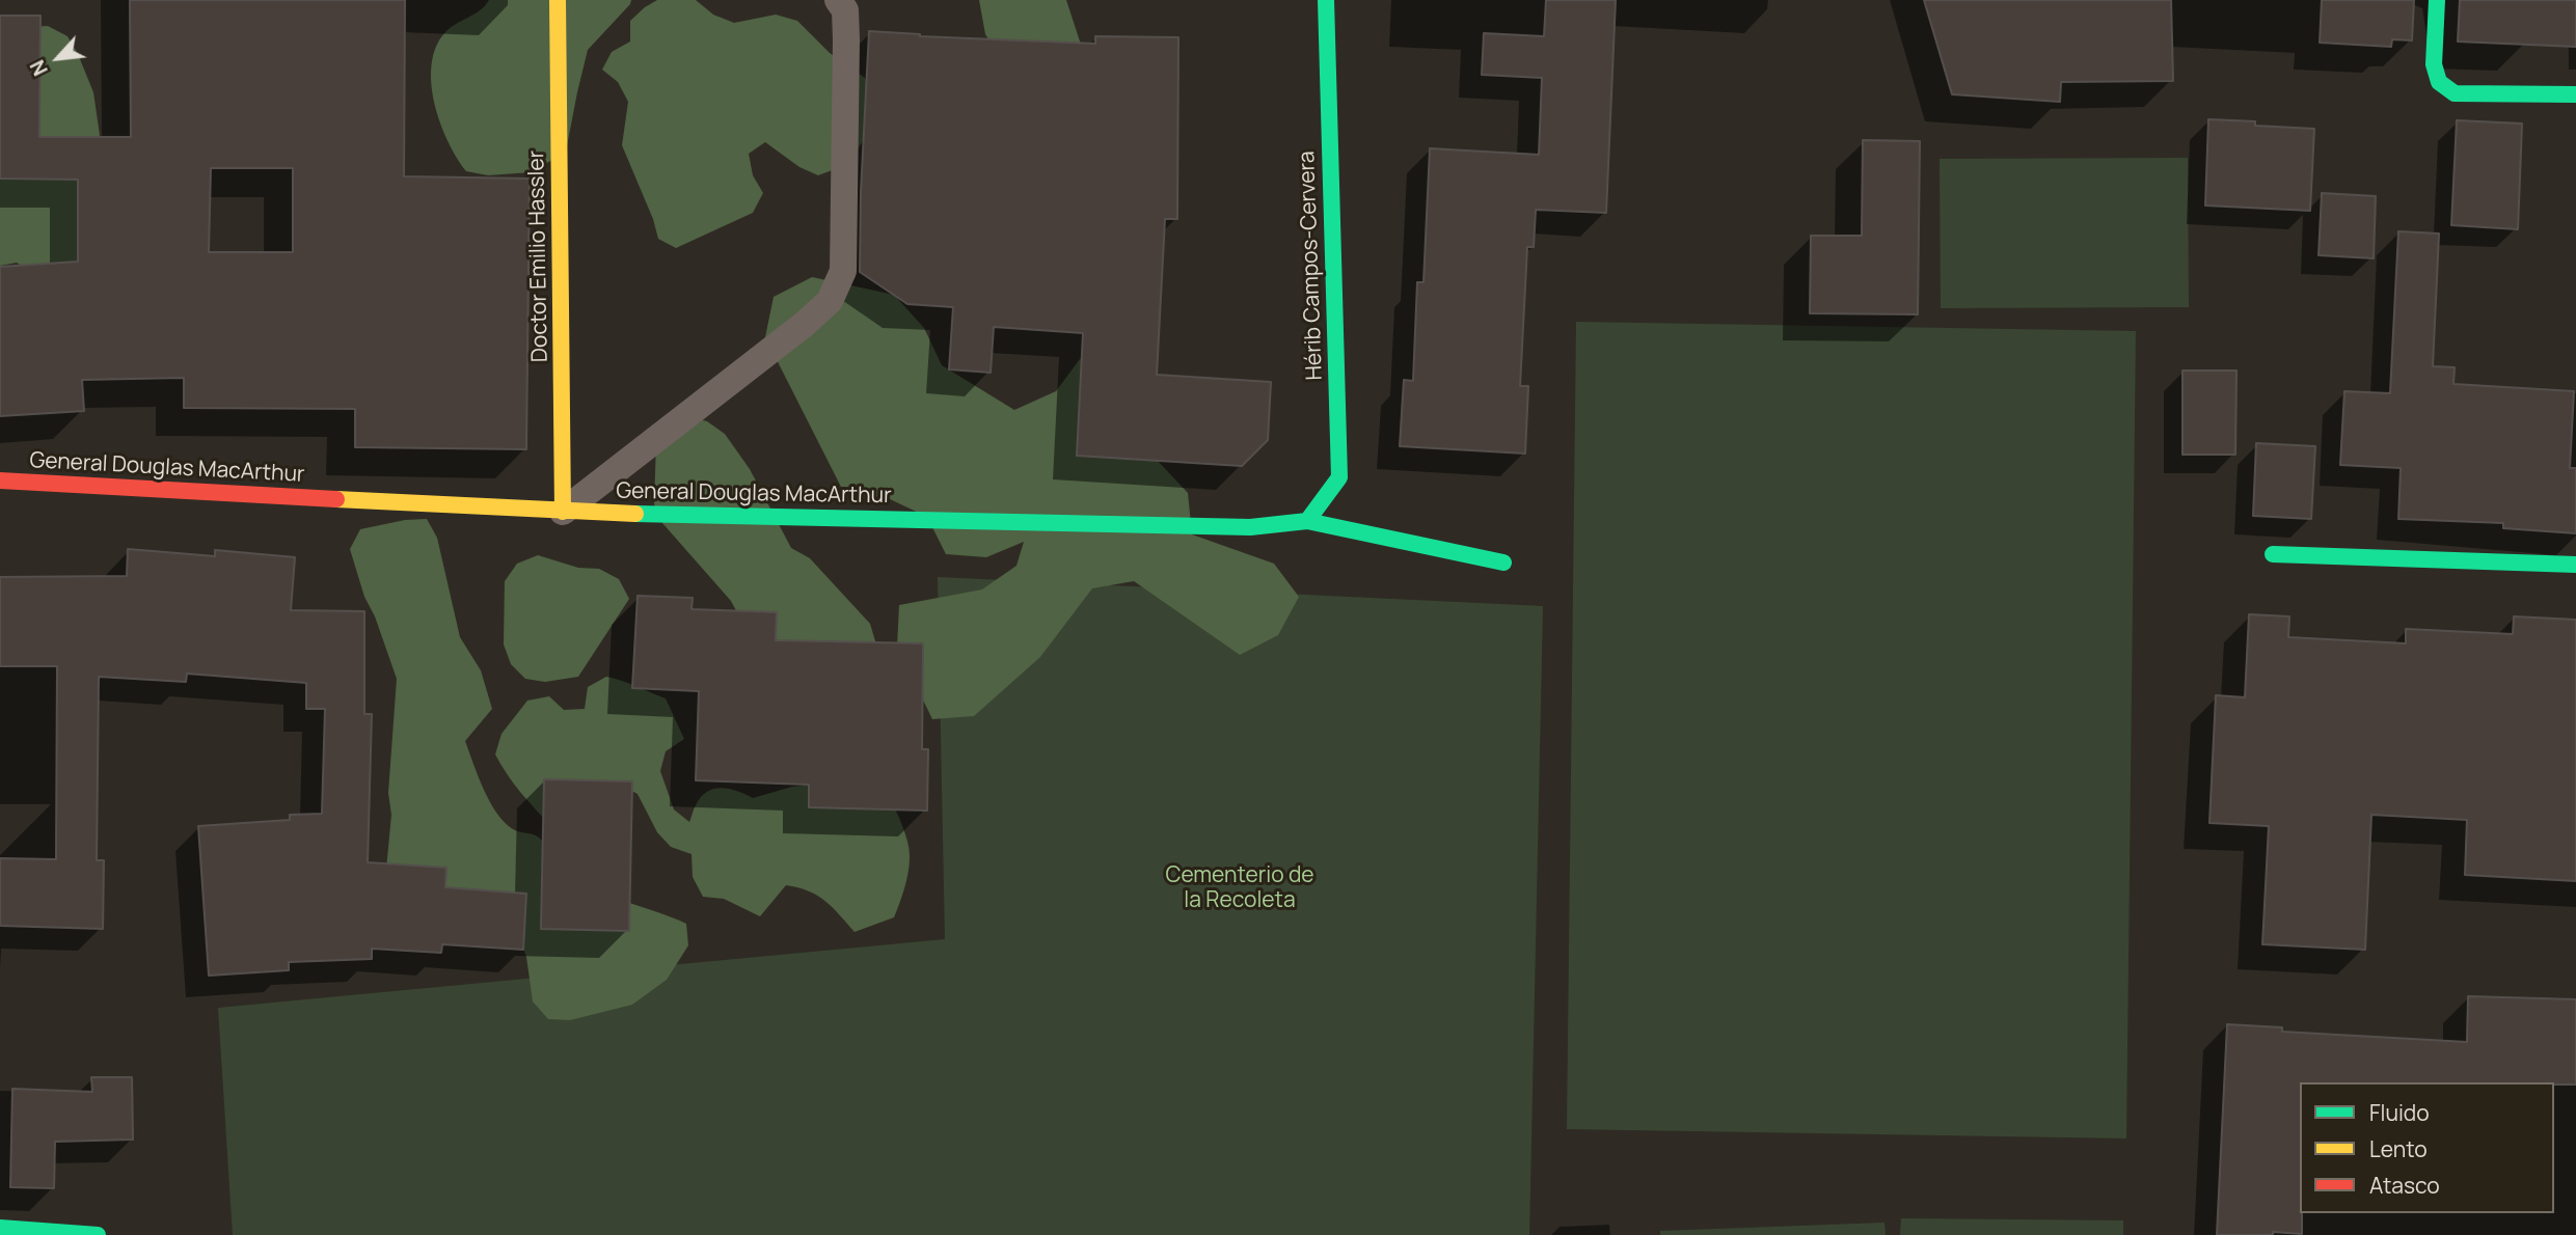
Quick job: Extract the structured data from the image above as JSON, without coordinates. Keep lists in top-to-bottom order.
{
  "streets": {
    "street": ["Doctor Emilio Hassler", "Hérib Campos-Cervera", "General Douglas MacArthur"]
  },
  "crossings": [
    ["Doctor Emilio Hassler", "General Douglas MacArthur"],
    ["Hérib Campos-Cervera", "General Douglas MacArthur"]
  ],
  "parks": ["Cementerio de la Recoleta"],
  "legend": ["Fluido", "Lento", "Atasco"],
  "north": "bottom left"
}
